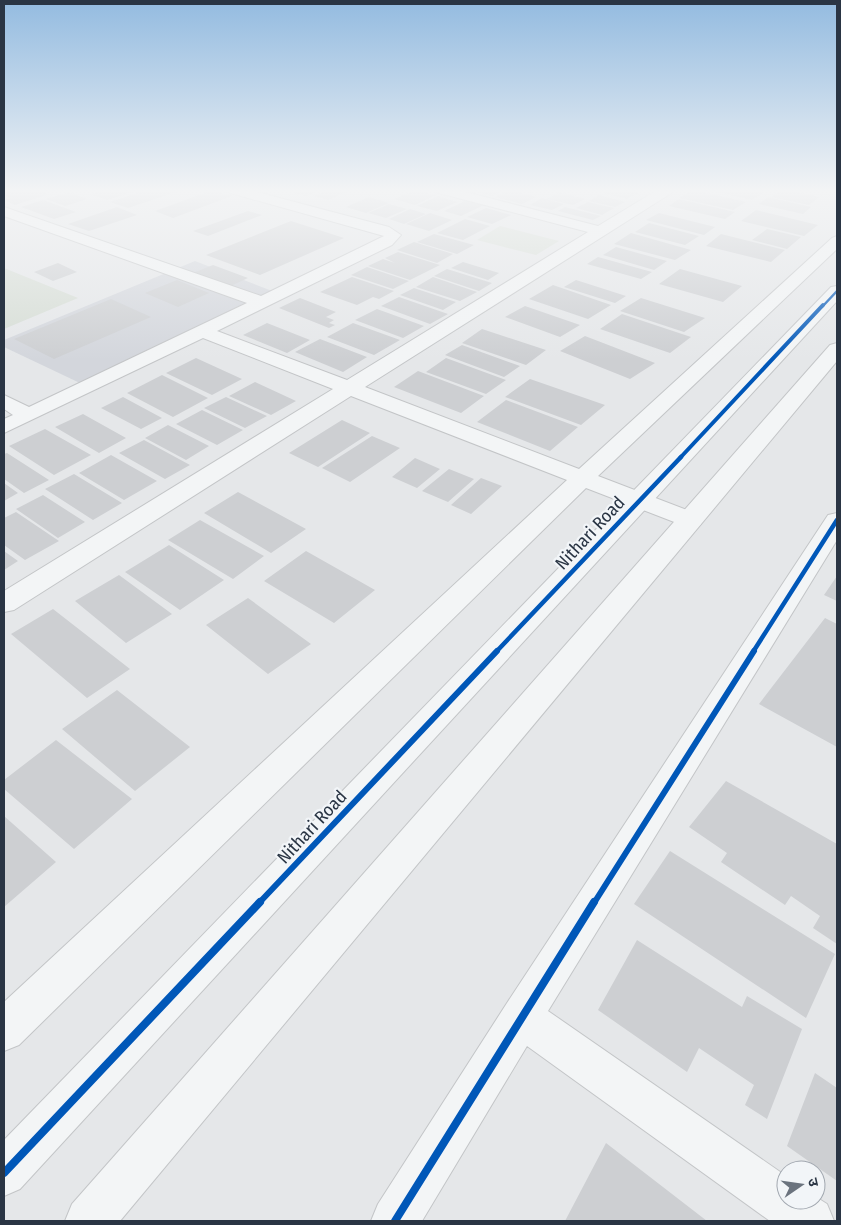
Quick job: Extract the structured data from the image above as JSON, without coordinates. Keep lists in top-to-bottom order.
{
  "streets": {
    "street": ["Nithari Road"]
  },
  "north": "right"
}
